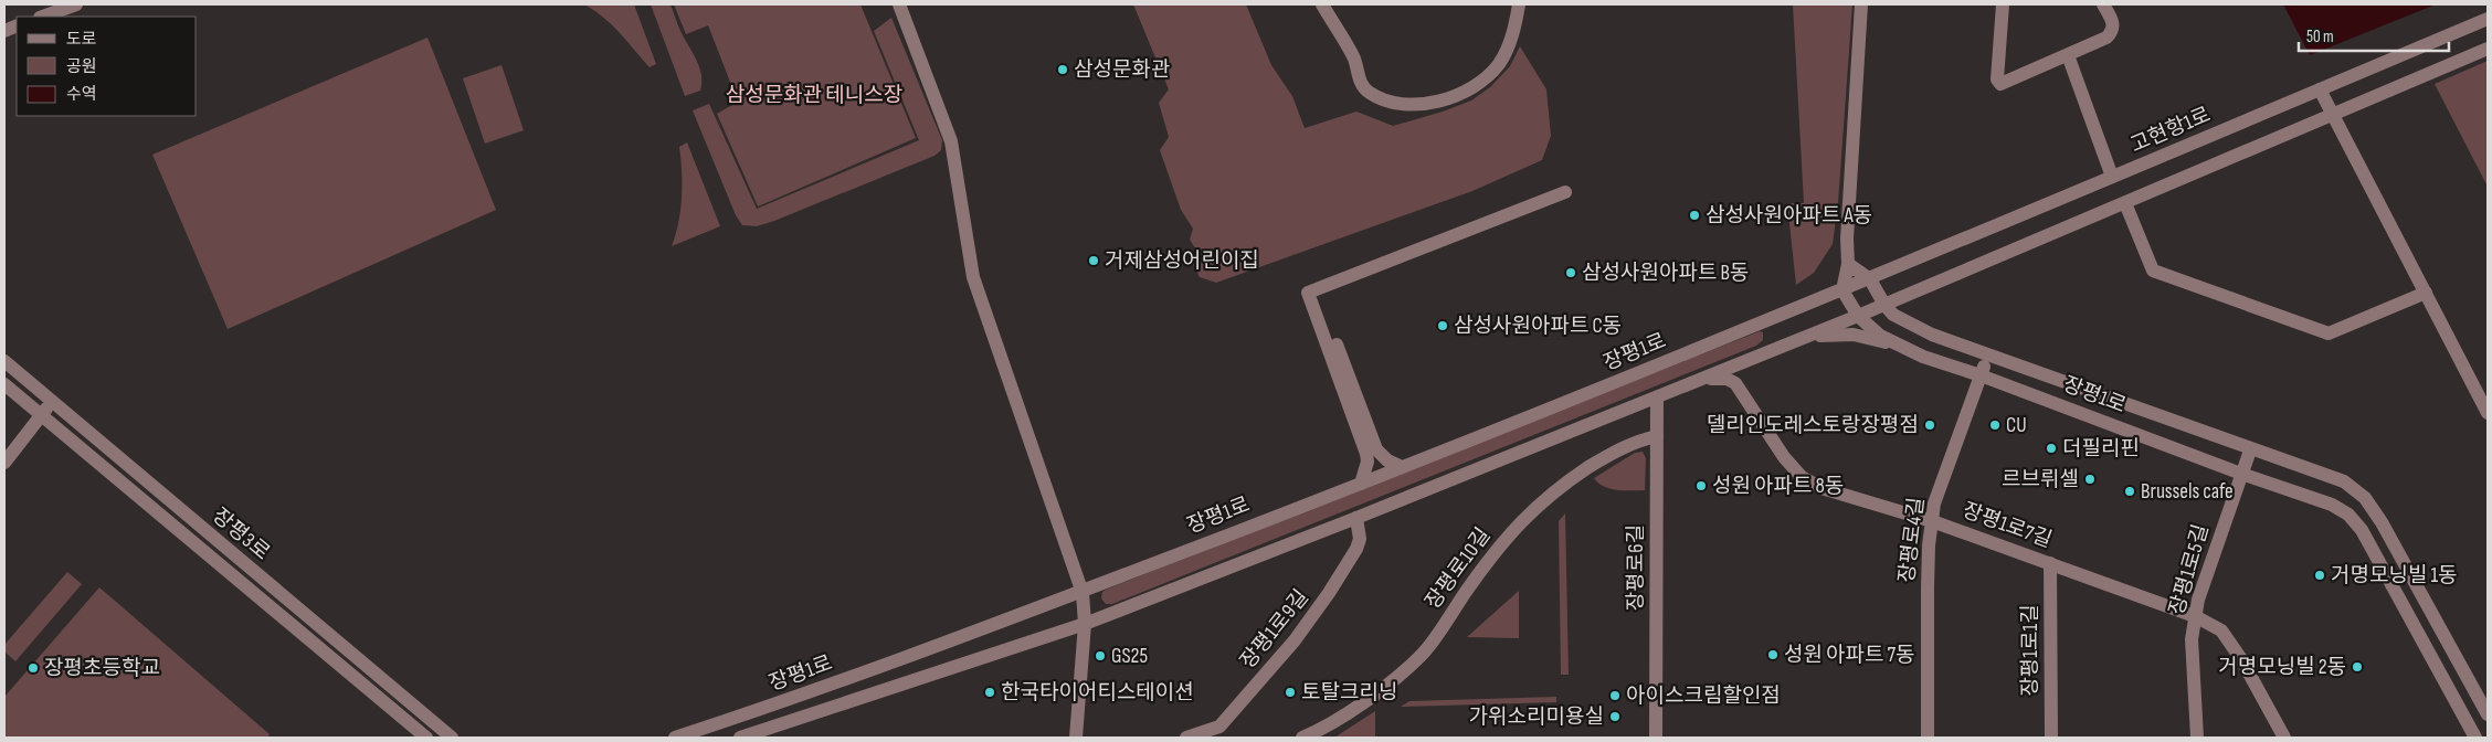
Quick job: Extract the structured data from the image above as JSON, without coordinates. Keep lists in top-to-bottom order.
{
  "streets": {
    "street": [
      "고현항1로",
      "장평1로",
      "장평1로7길",
      "장평3로",
      "장평로4길",
      "장평로6길",
      "장평로10길",
      "장평1로5길",
      "장평1로9길",
      "장평1로1길"
    ]
  },
  "crossings": [
    ["고현항1로", "장평1로"],
    ["장평1로", "장평1로7길"],
    ["장평1로", "장평로4길"],
    ["장평1로", "장평로6길"],
    ["장평1로", "장평1로5길"],
    ["장평1로", "장평1로9길"],
    ["장평1로7길", "장평로4길"],
    ["장평1로7길", "장평1로5길"],
    ["장평1로7길", "장평1로1길"],
    ["장평로6길", "장평로10길"]
  ],
  "parks": ["삼성문화관 테니스장"],
  "places": [
    "삼성문화관",
    "삼성사원아파트 A동",
    "거제삼성어린이집",
    "삼성사원아파트 B동",
    "삼성사원아파트 C동",
    "델리인도레스토랑장평점",
    "CU",
    "더필리핀",
    "르브뤼셀",
    "성원 아파트 8동",
    "Brussels cafe",
    "거명모닝빌 1동",
    "성원 아파트 7동",
    "GS25",
    "거명모닝빌 2동",
    "장평초등학교",
    "한국타이어티스테이션",
    "토탈크리닝",
    "아이스크림할인점",
    "가위소리미용실"
  ],
  "legend": ["도로", "공원", "수역"],
  "scale_bar": "50 m"
}
